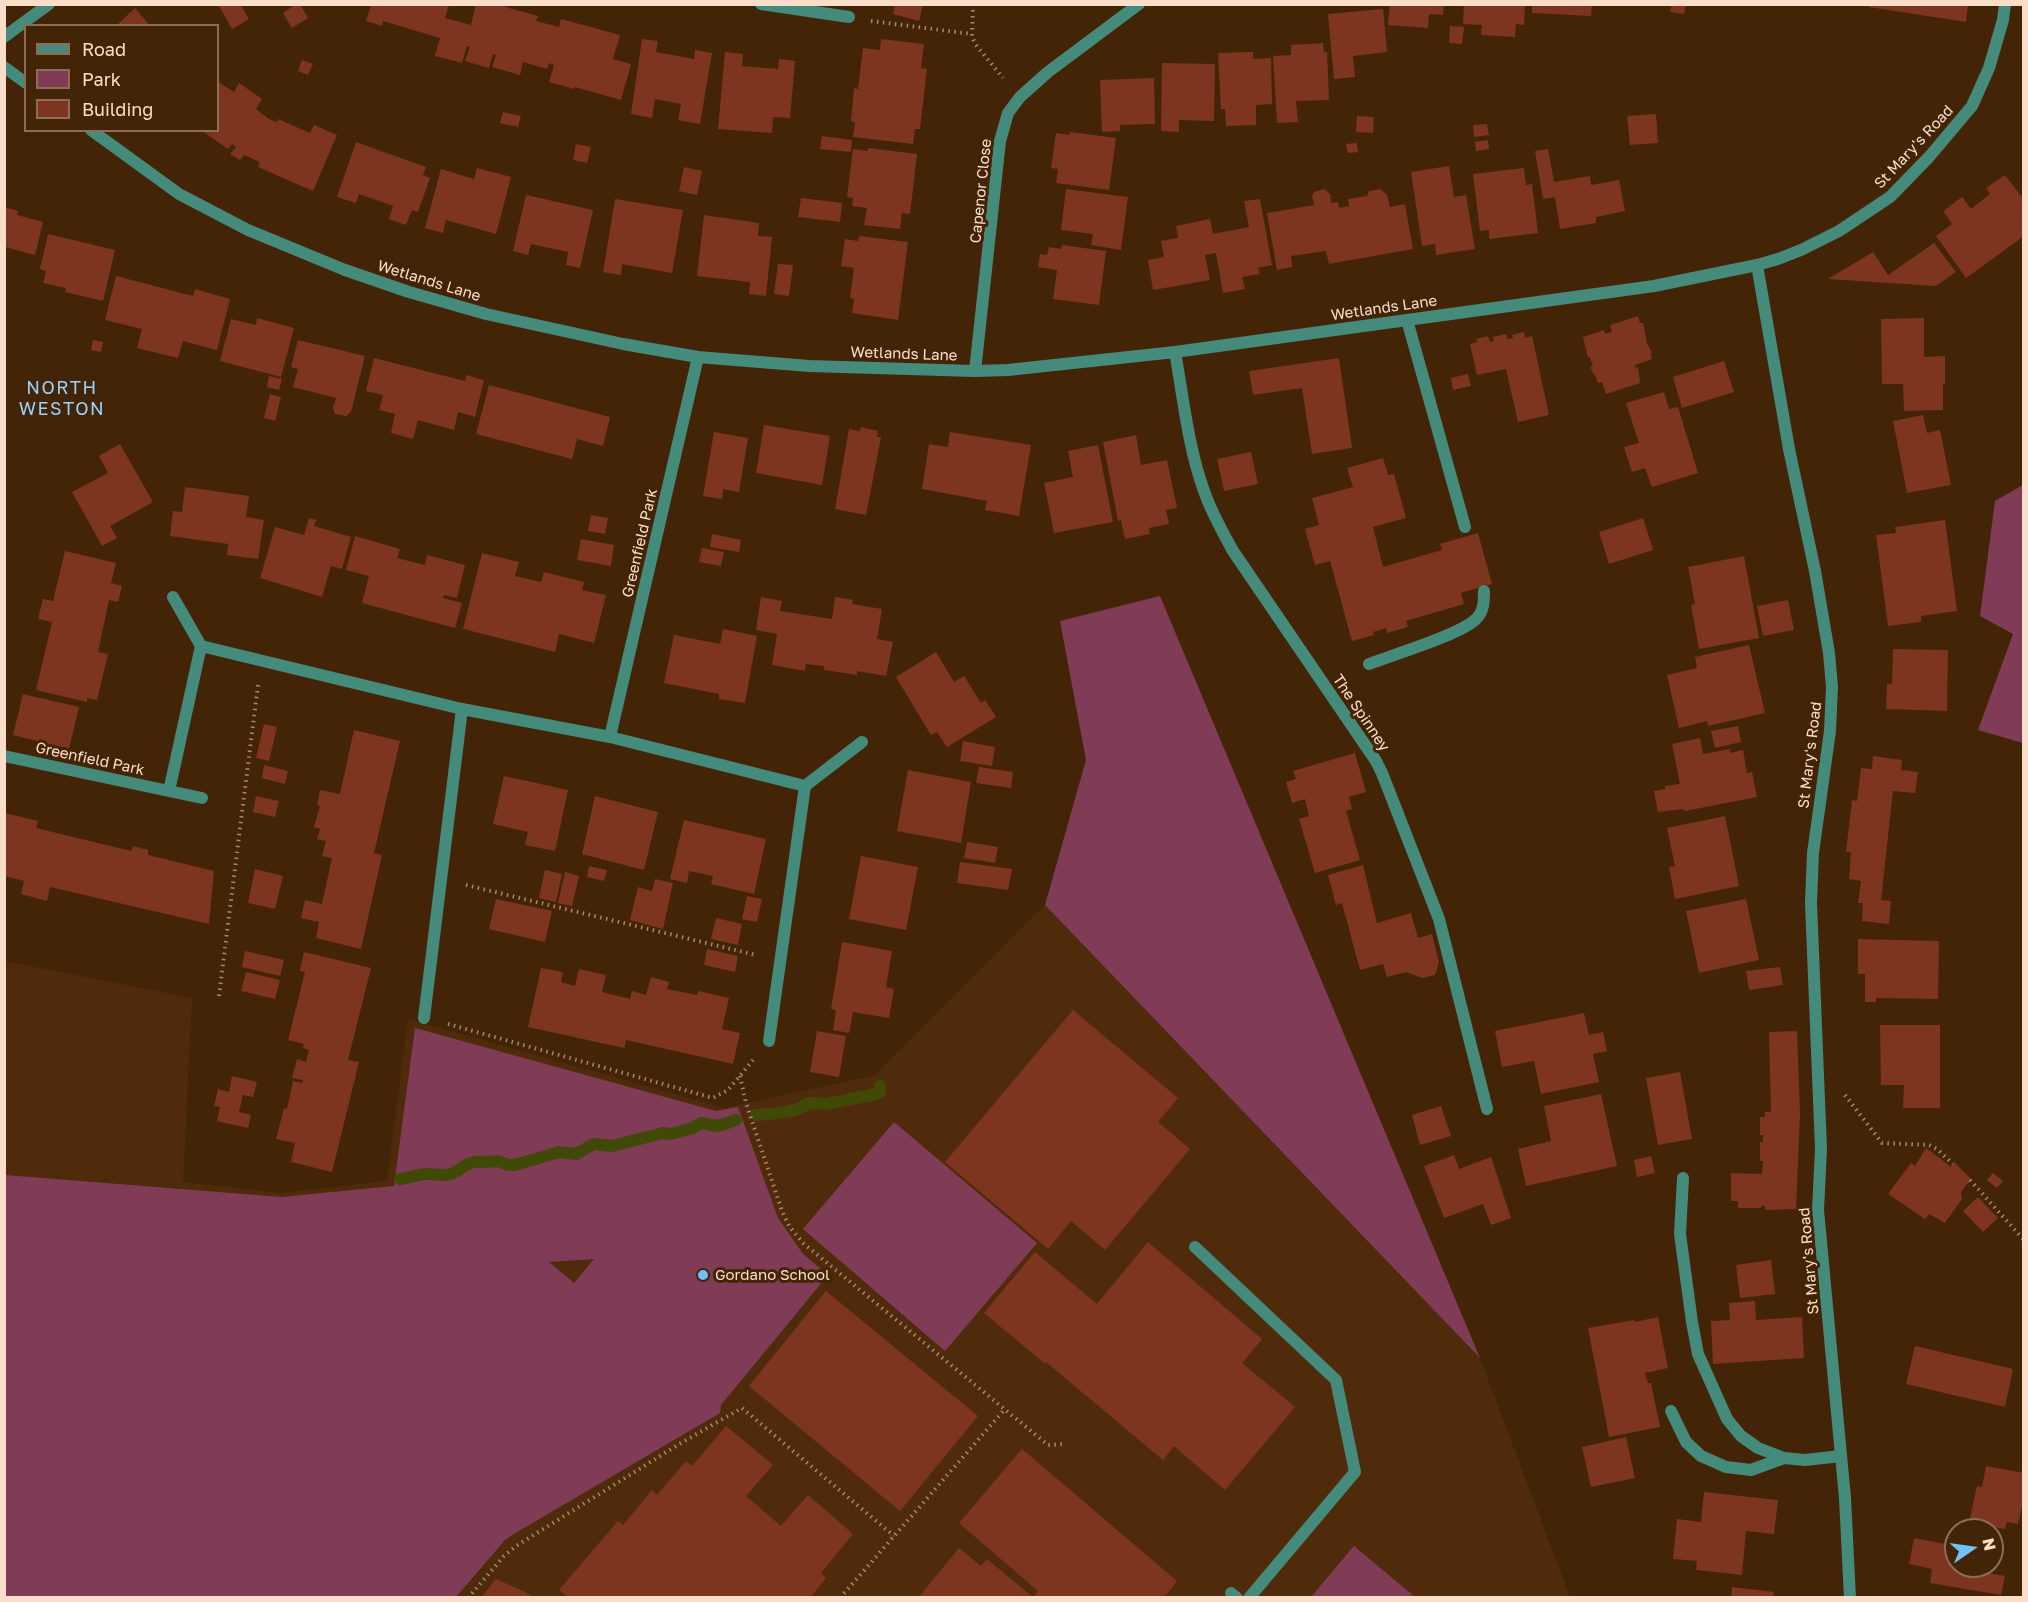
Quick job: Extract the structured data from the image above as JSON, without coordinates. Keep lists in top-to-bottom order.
{
  "streets": {
    "street": [
      "St Mary's Road",
      "Capenor Close",
      "Wetlands Lane",
      "Greenfield Park",
      "The Spinney"
    ]
  },
  "crossings": [
    ["St Mary's Road", "Wetlands Lane"],
    ["Capenor Close", "Wetlands Lane"],
    ["Wetlands Lane", "Greenfield Park"],
    ["Wetlands Lane", "The Spinney"]
  ],
  "districts": ["NORTH WESTON"],
  "places": ["Gordano School"],
  "legend": ["Road", "Park", "Building"],
  "north": "right"
}
